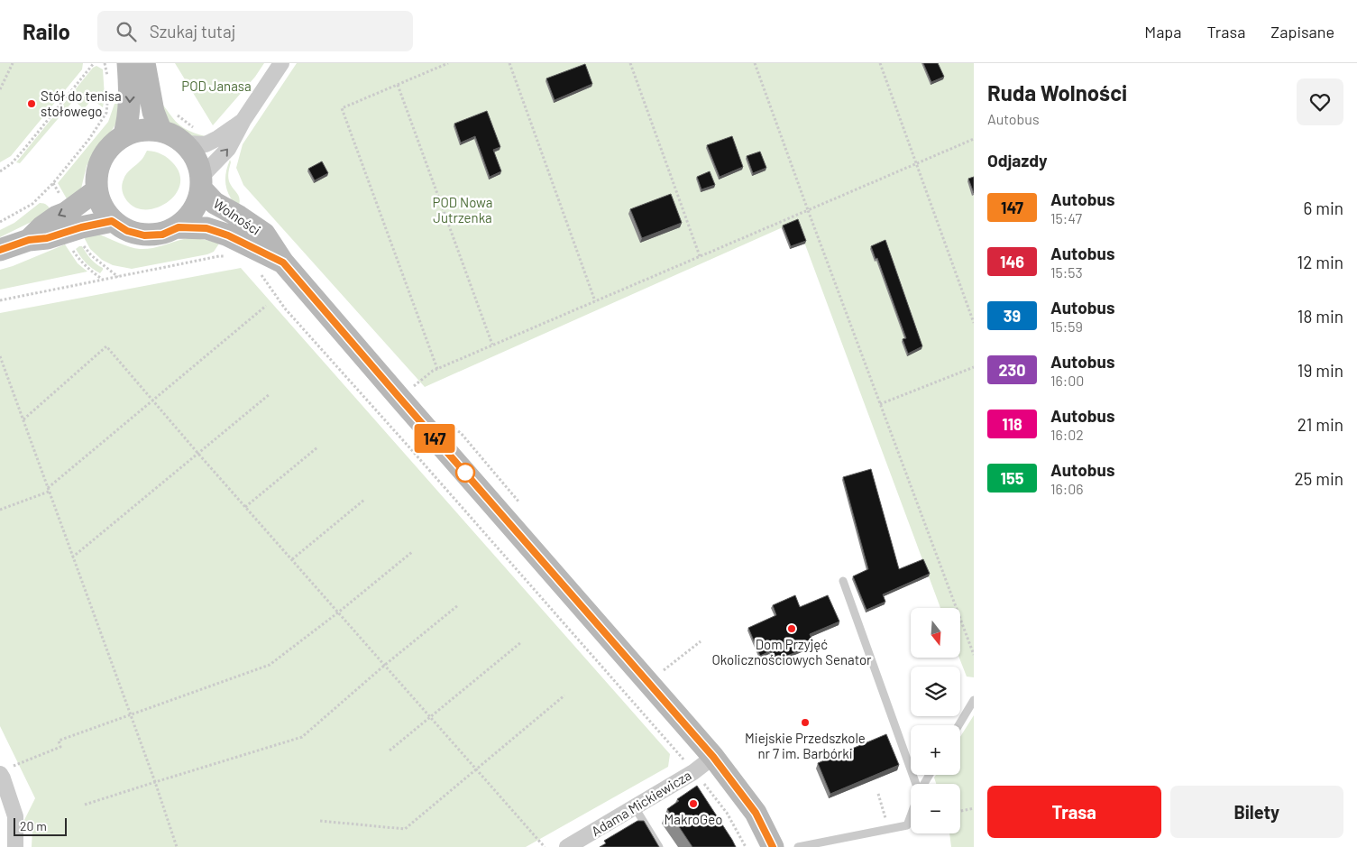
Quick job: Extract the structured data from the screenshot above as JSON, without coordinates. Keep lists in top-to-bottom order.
{
  "streets": {
    "street": ["Wolności", "Adama Mickiewicza"]
  },
  "crossings": [
    ["Wolności", "Adama Mickiewicza"]
  ],
  "parks": ["POD Janasa", "POD Nowa Jutrzenka"],
  "places": [
    "Stół do tenisa stołowego",
    "Dom Przyjęć Okolicznościowych Senator",
    "Miejskie Przedszkole nr 7 im. Barbórki",
    "MakroGeo"
  ],
  "lines": ["bus line 147"],
  "scale_bar": "20 m",
  "north": "bottom",
  "page": {
    "header": "Railo",
    "search": "Szukaj tutaj",
    "nav": ["Mapa", "Trasa", "Zapisane"],
    "on_map": "147",
    "heading": [
      ["Ruda Wolności", "Autobus"],
      "Odjazdy"
    ],
    "list": [
      {
        "mark": "147",
        "name": "Autobus",
        "note": "15:47",
        "value": "6 min"
      },
      {
        "mark": "146",
        "name": "Autobus",
        "note": "15:53",
        "value": "12 min"
      },
      {
        "mark": "39",
        "name": "Autobus",
        "note": "15:59",
        "value": "18 min"
      },
      {
        "mark": "230",
        "name": "Autobus",
        "note": "16:00",
        "value": "19 min"
      },
      {
        "mark": "118",
        "name": "Autobus",
        "note": "16:02",
        "value": "21 min"
      },
      {
        "mark": "155",
        "name": "Autobus",
        "note": "16:06",
        "value": "25 min"
      }
    ],
    "map_buttons": ["+", "−"],
    "buttons": ["Trasa", "Bilety"],
    "scale": "20 m"
  }
}
